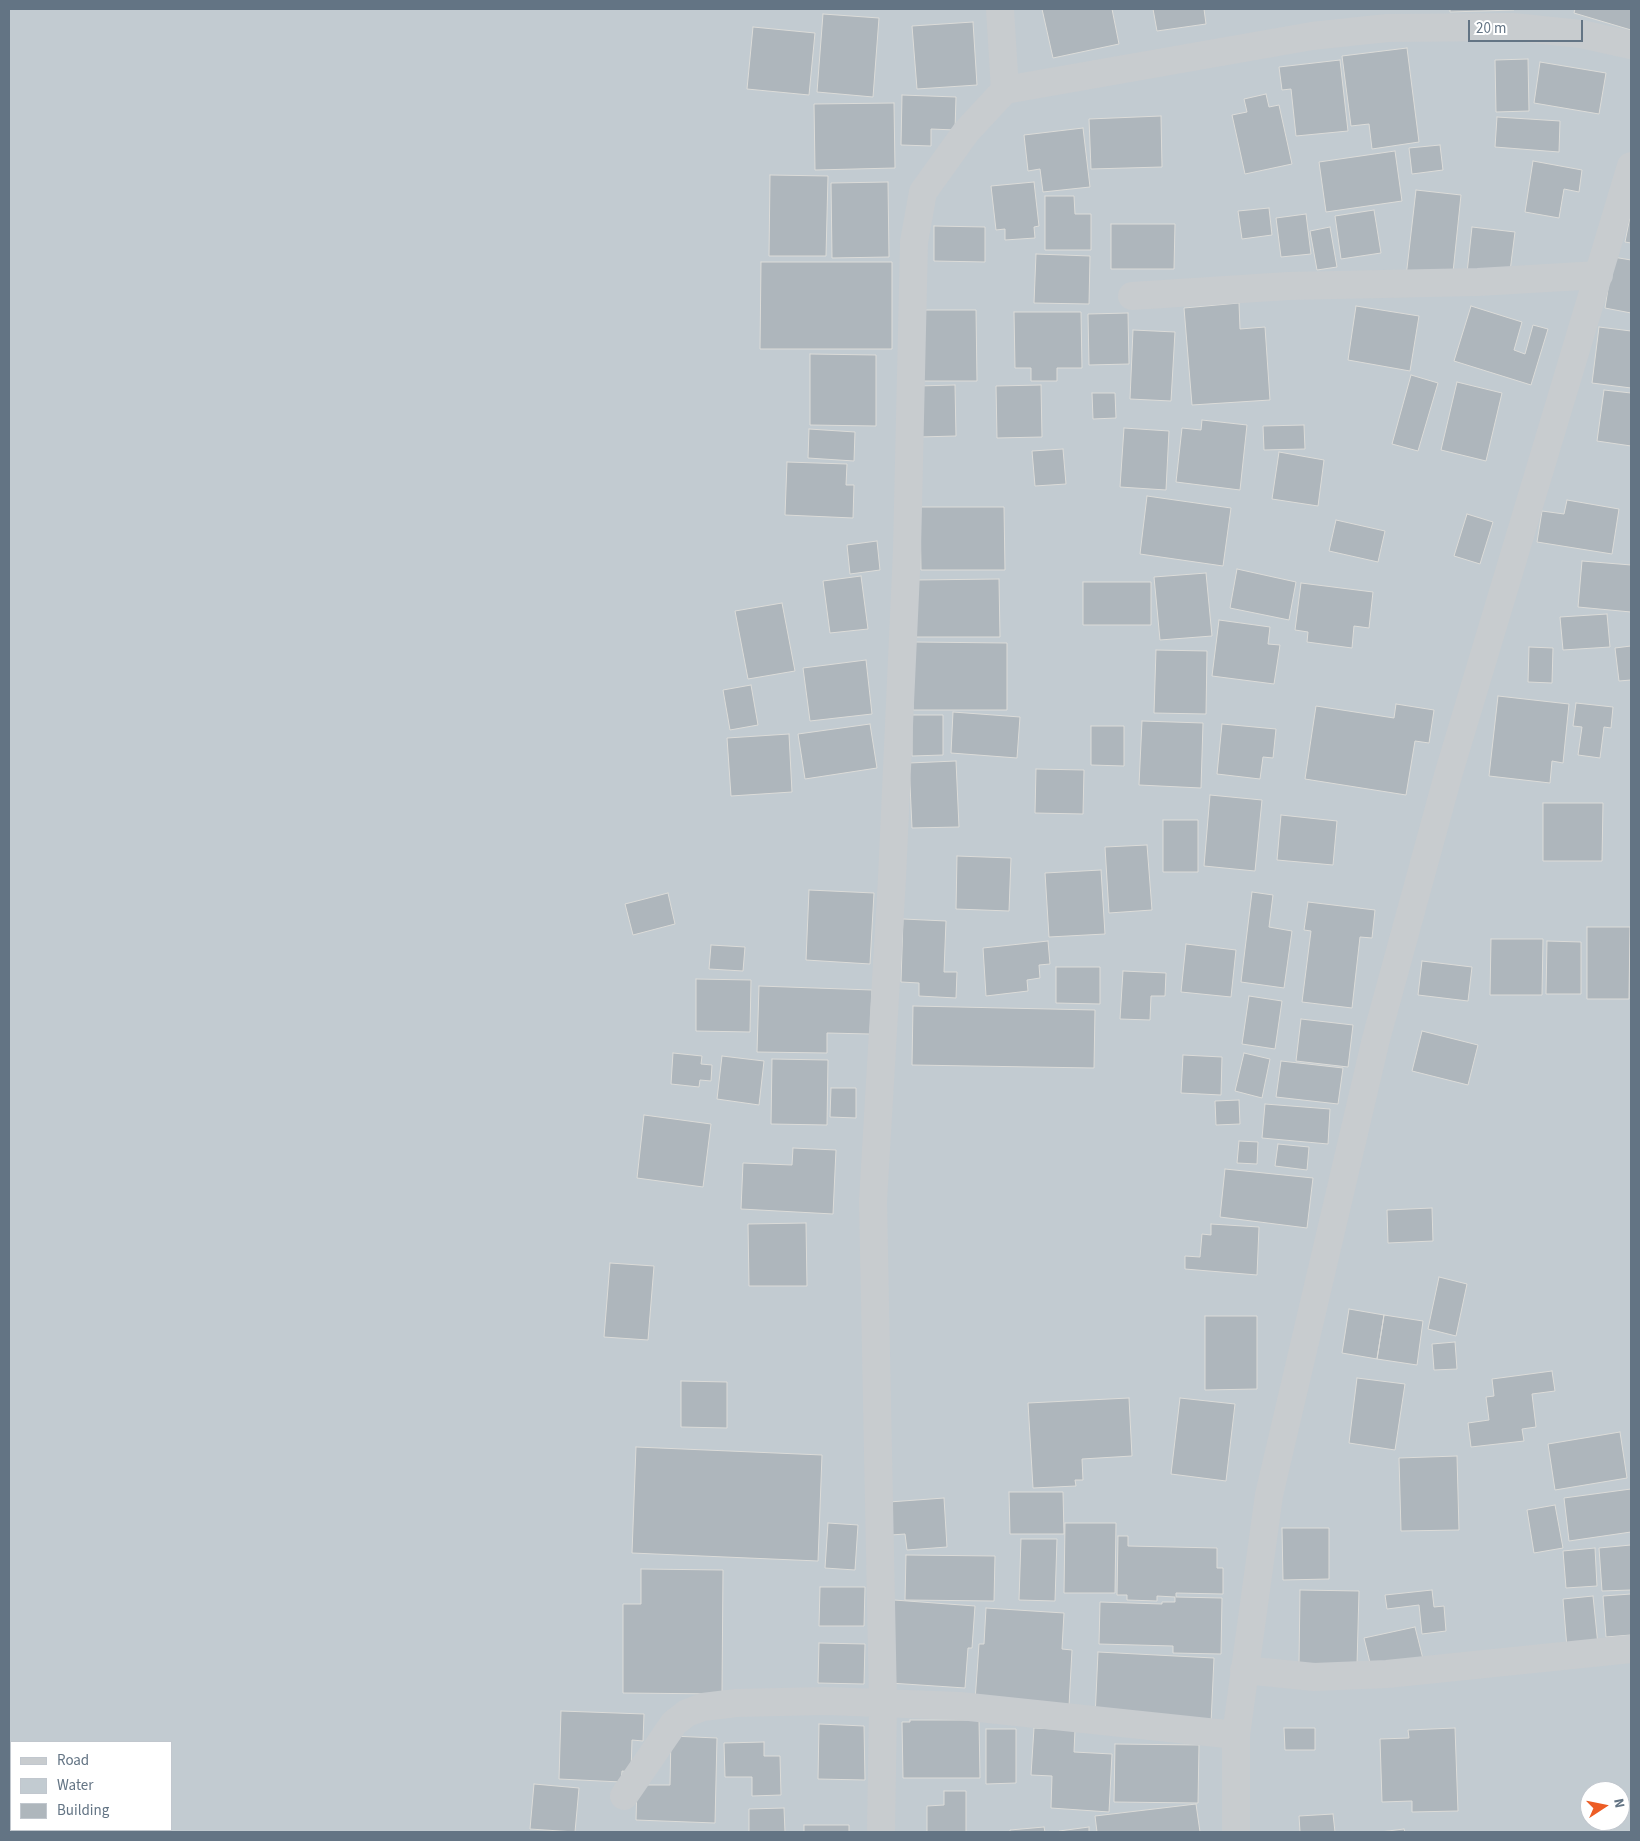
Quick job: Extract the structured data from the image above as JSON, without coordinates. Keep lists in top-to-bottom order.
{
  "legend": ["Road", "Water", "Building"],
  "scale_bar": "20 m",
  "north": "right"
}
